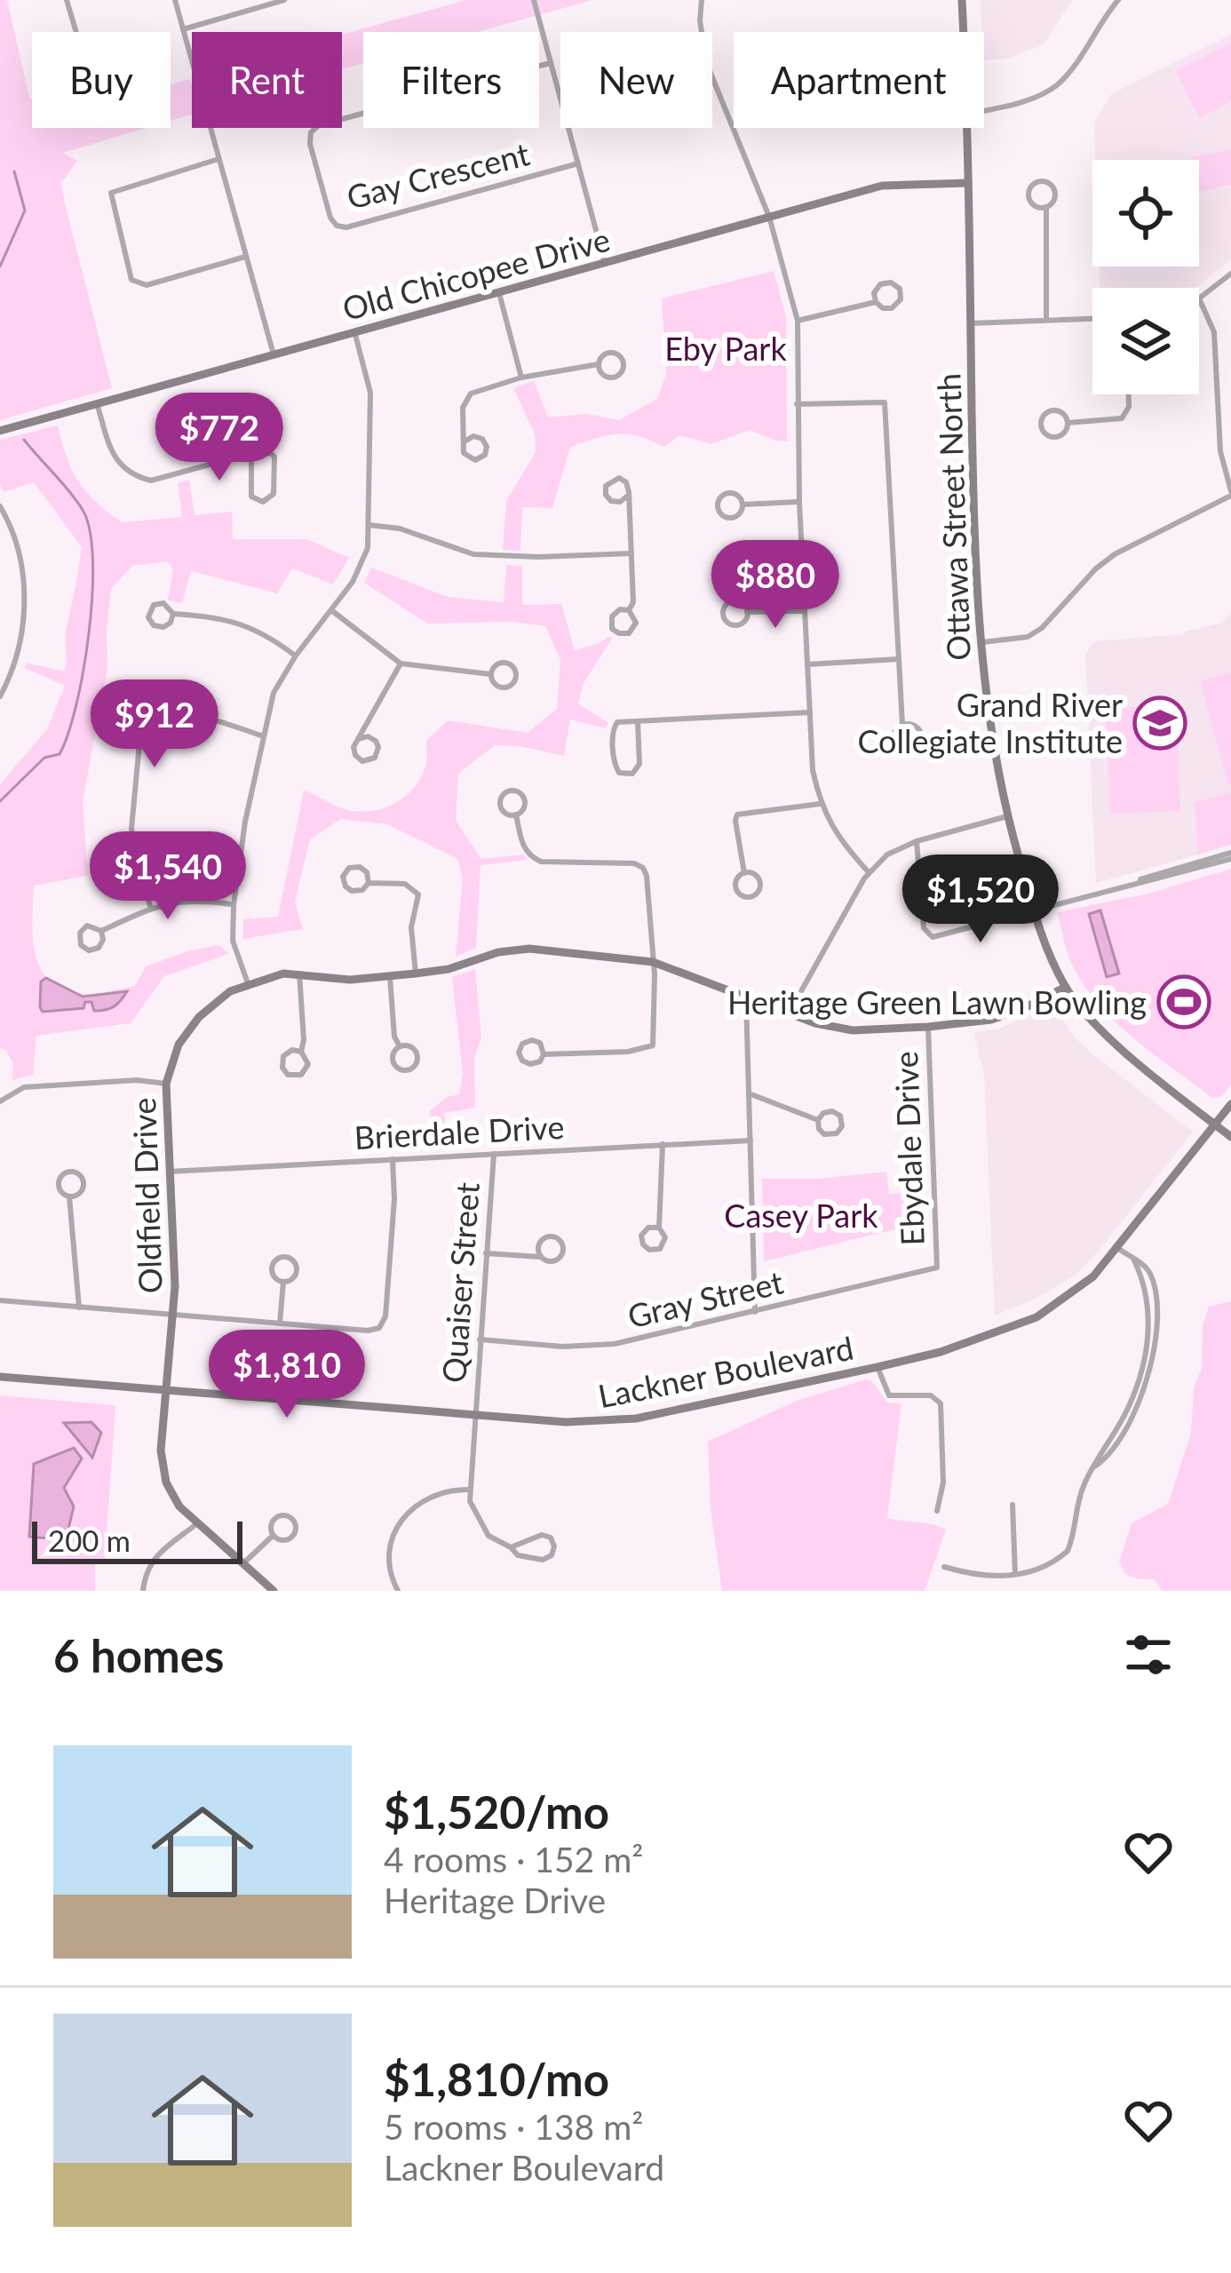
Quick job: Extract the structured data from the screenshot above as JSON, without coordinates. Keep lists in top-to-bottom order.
{
  "streets": {
    "street": [
      "Gay Crescent",
      "Old Chicopee Drive",
      "Ottawa Street North",
      "Brierdale Drive",
      "Ebydale Drive",
      "Oldfield Drive",
      "Quaiser Street",
      "Gray Street",
      "Lackner Boulevard"
    ]
  },
  "crossings": [
    ["Old Chicopee Drive", "Ottawa Street North"],
    ["Ottawa Street North", "Oldfield Drive"],
    ["Ottawa Street North", "Lackner Boulevard"],
    ["Brierdale Drive", "Oldfield Drive"],
    ["Brierdale Drive", "Quaiser Street"],
    ["Ebydale Drive", "Oldfield Drive"],
    ["Ebydale Drive", "Gray Street"],
    ["Oldfield Drive", "Lackner Boulevard"],
    ["Quaiser Street", "Gray Street"],
    ["Quaiser Street", "Lackner Boulevard"]
  ],
  "parks": ["Eby Park", "Casey Park"],
  "places": {
    "school or university": ["Grand River Collegiate Institute"],
    "sports": ["Heritage Green Lawn Bowling"]
  },
  "scale_bar": "200 m",
  "page": {
    "chip": [
      "Buy",
      "Rent",
      "Filters",
      "New",
      "Apartment"
    ],
    "price": [
      "$772",
      "$880",
      "$912",
      "$1,540",
      "$1,520",
      "$1,810"
    ],
    "scale": "200 m",
    "heading": "6 homes",
    "list": [
      {
        "name": "$1,520/mo",
        "note": "4 rooms · 152 m² · Heritage Drive"
      },
      {
        "name": "$1,810/mo",
        "note": "5 rooms · 138 m² · Lackner Boulevard"
      }
    ]
  }
}
